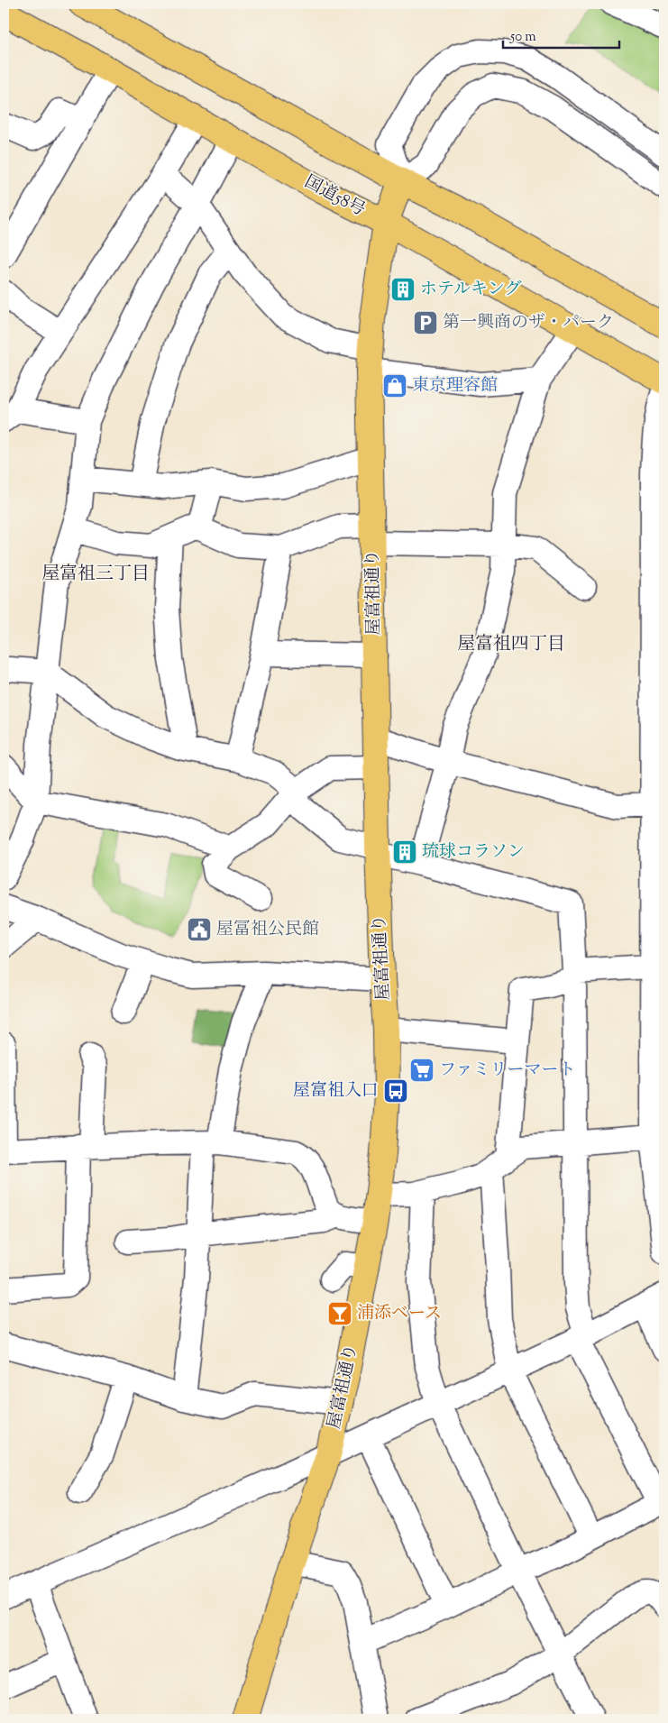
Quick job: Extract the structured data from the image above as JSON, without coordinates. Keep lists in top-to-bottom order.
{
  "streets": {
    "main road": ["国道58号", "屋富祖通り"]
  },
  "crossings": [
    ["国道58号", "屋富祖通り"]
  ],
  "districts": ["屋富祖三丁目", "屋富祖四丁目"],
  "places": {
    "building": ["ホテルキング", "琉球コラソン"],
    "parking": ["第一興商のザ・パーク"],
    "shop": ["東京理容館"],
    "public building": ["屋冨祖公民館"],
    "supermarket": ["ファミリーマート"],
    "bus stop": ["屋富祖入口"],
    "bar": ["浦添ベース"]
  },
  "scale_bar": "50 m"
}
